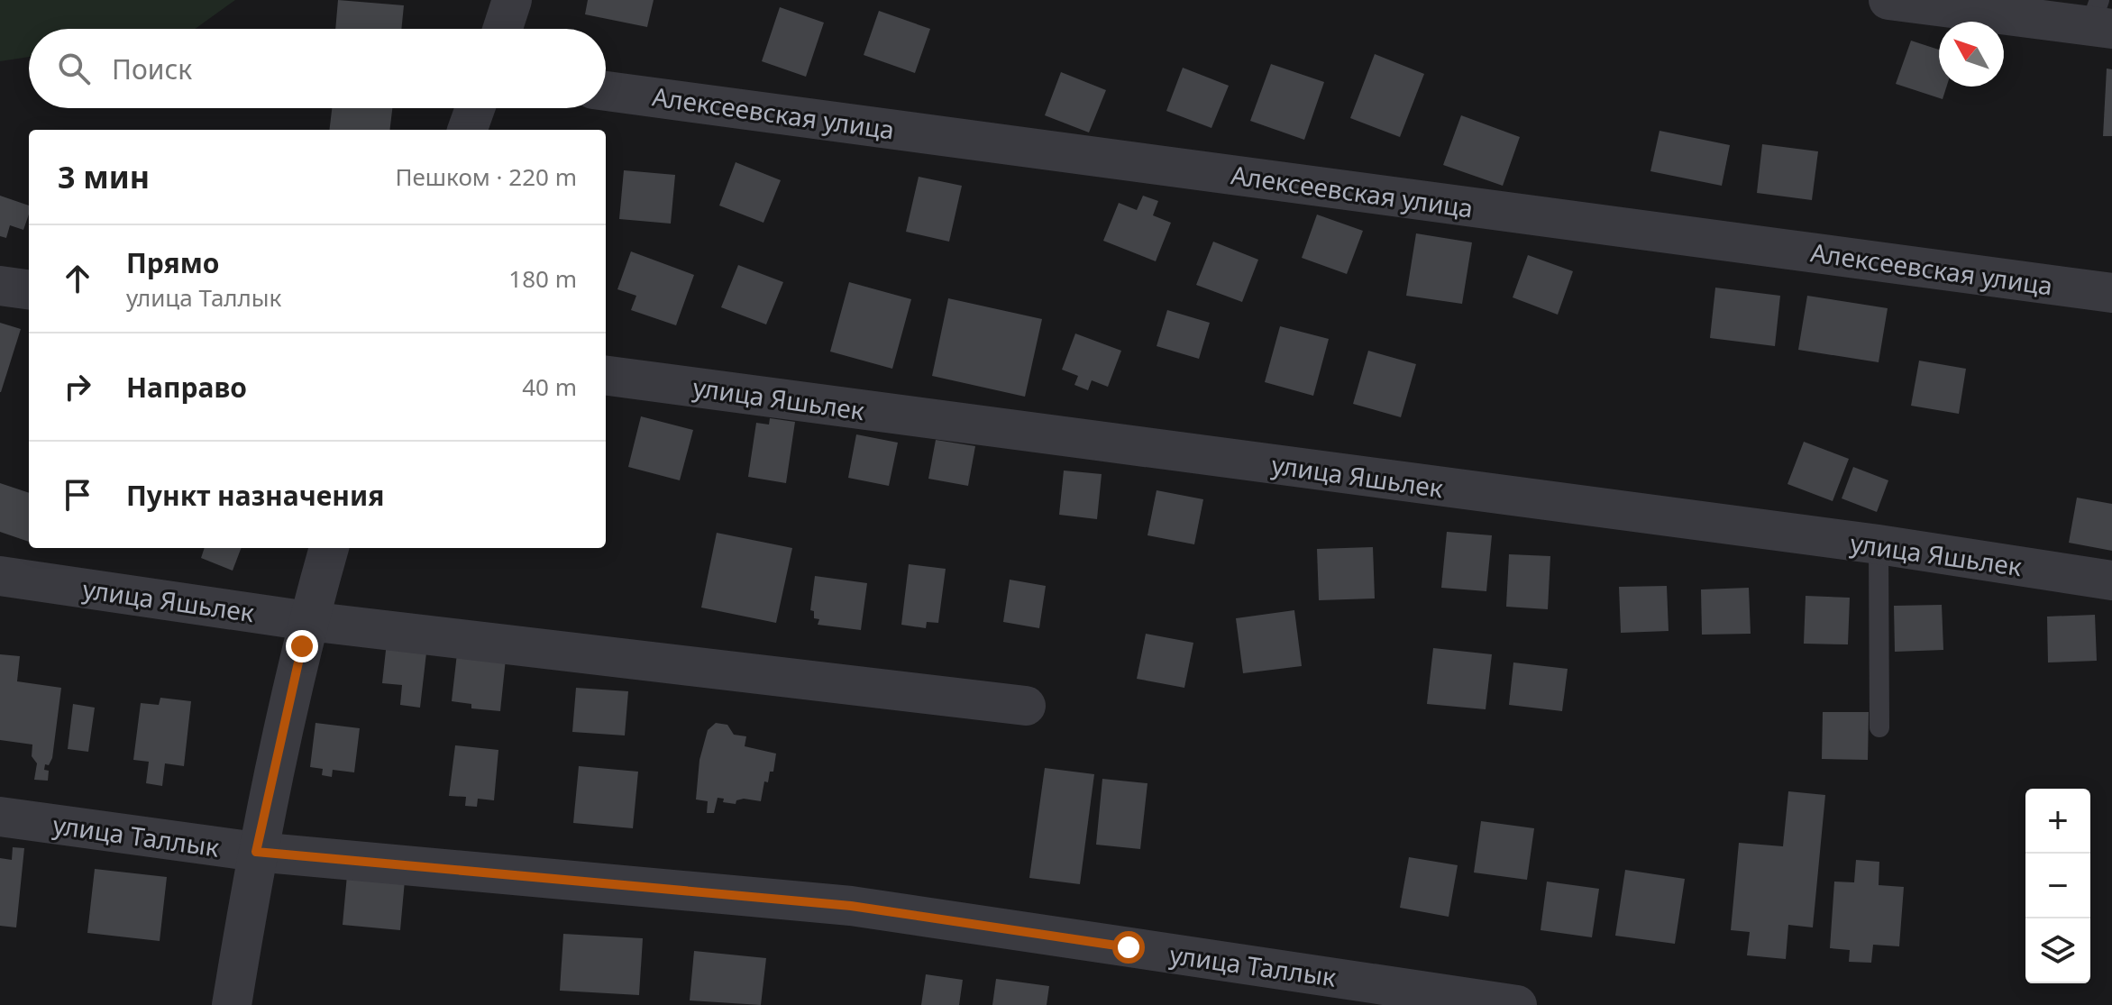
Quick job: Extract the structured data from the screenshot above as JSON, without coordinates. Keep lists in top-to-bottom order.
{
  "streets": {
    "street": ["Алексеевская улица", "улица Яшьлек", "улица Таллык"]
  },
  "north": "top left",
  "page": {
    "search": "Поиск",
    "heading": ["3 мин", "Пешком · 220 m"],
    "list": [
      ["Прямо", "улица Таллык", "180 m"],
      ["Направо", "40 m"],
      "Пункт назначения"
    ],
    "map_buttons": ["+", "−"]
  }
}
